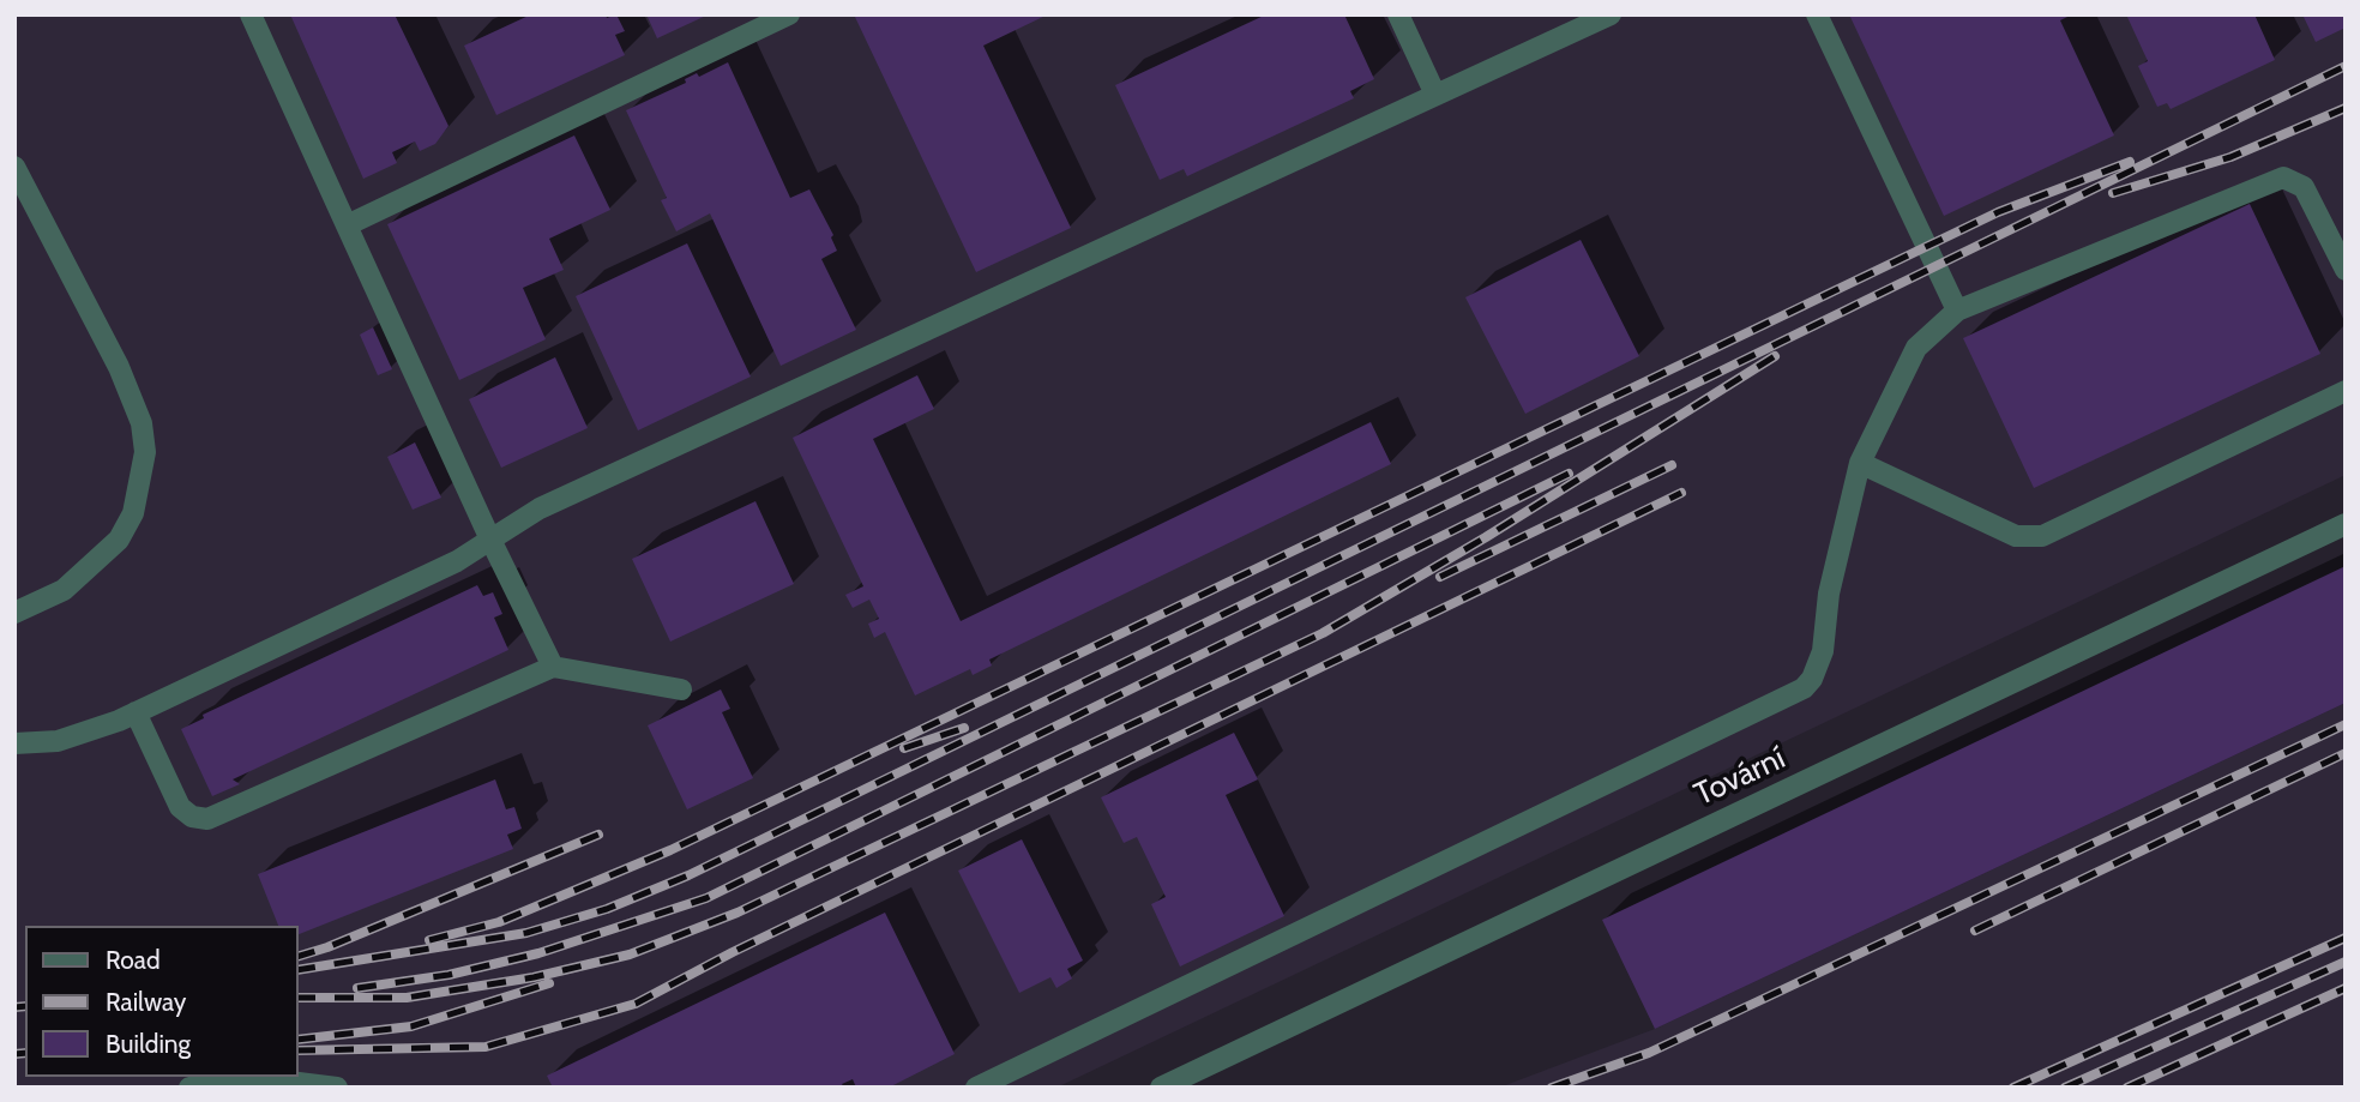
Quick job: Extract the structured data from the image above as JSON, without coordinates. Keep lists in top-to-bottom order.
{
  "streets": {
    "street": ["Tovární"]
  },
  "legend": ["Road", "Railway", "Building"]
}
